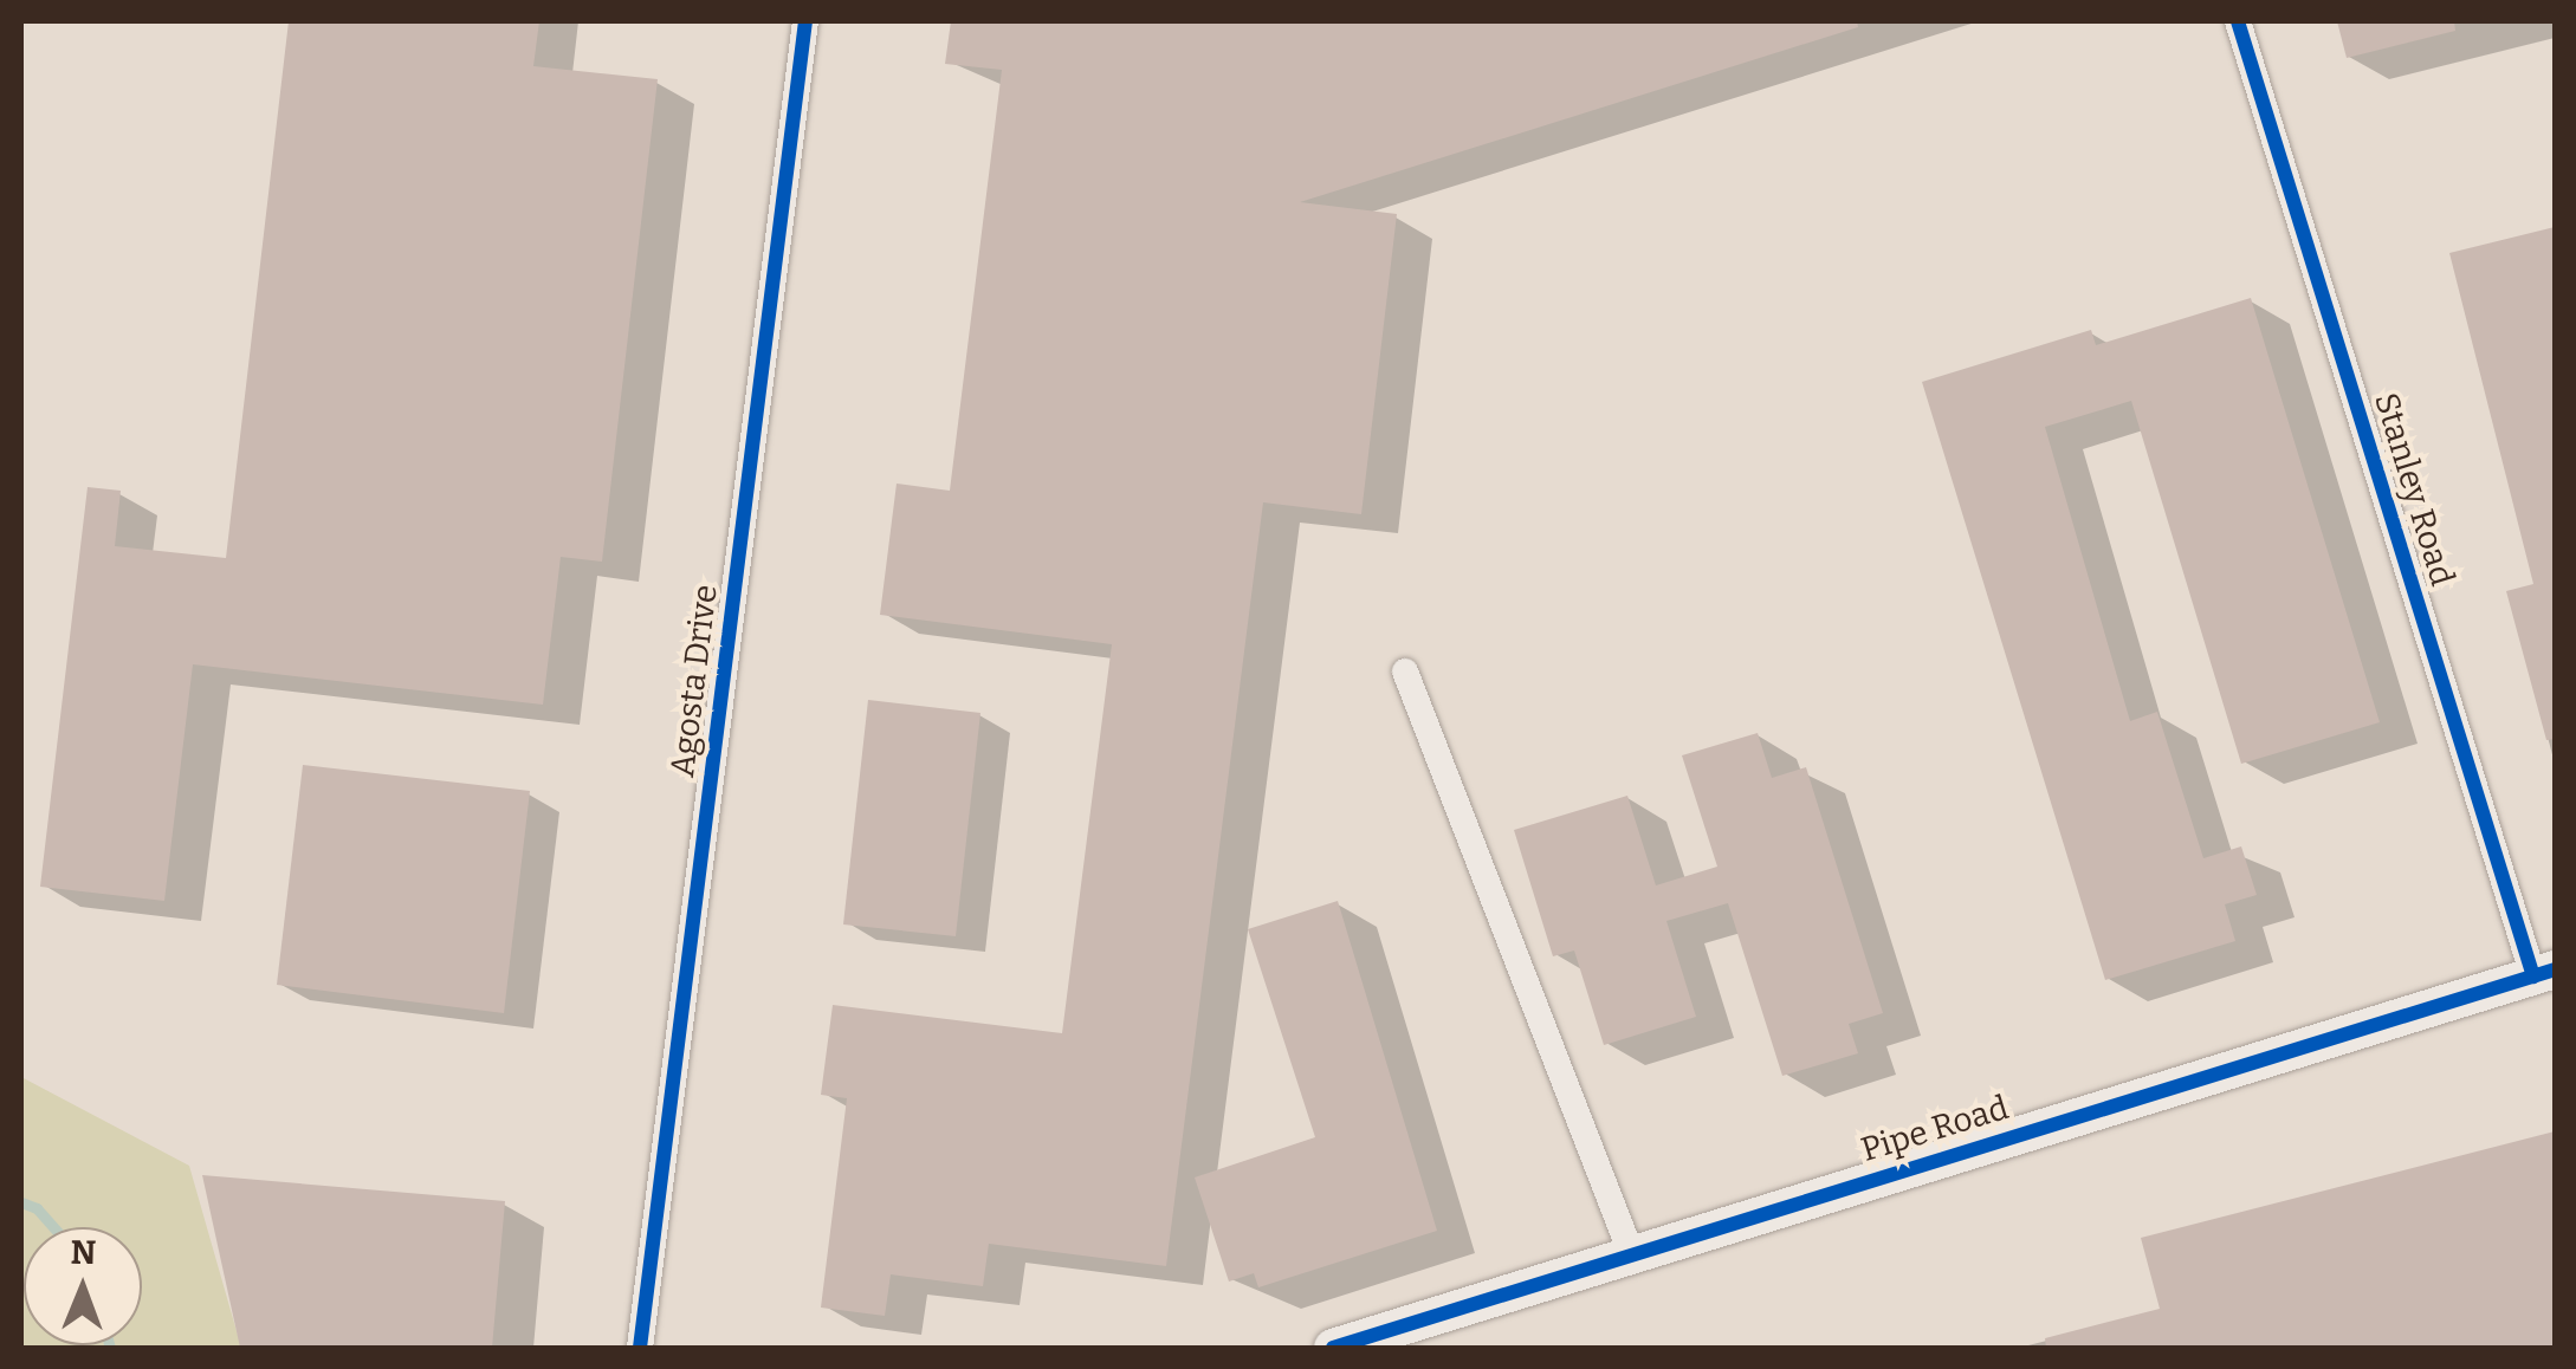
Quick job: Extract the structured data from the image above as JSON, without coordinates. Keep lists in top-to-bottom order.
{
  "streets": {
    "street": ["Stanley Road", "Agosta Drive", "Pipe Road"]
  },
  "crossings": [
    ["Stanley Road", "Pipe Road"]
  ],
  "north": "top"
}
